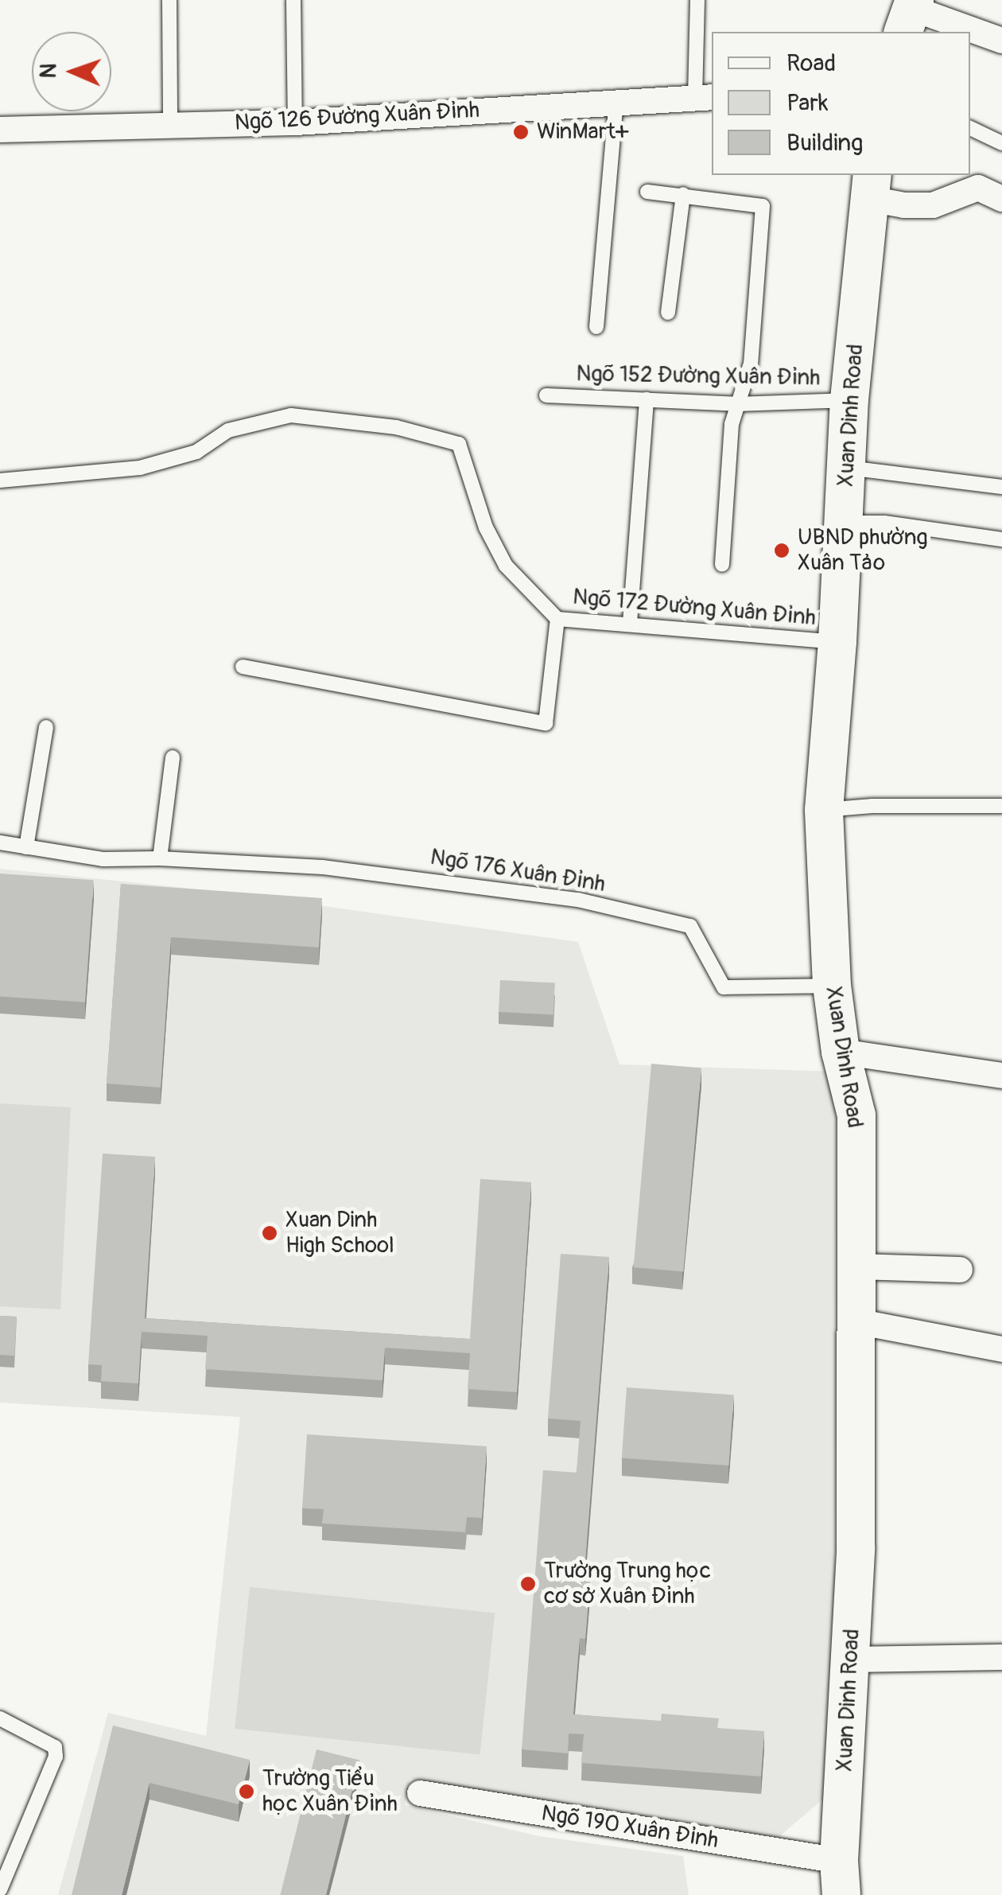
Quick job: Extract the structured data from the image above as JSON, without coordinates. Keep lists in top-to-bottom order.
{
  "streets": {
    "street": ["Ngõ 126 Đường Xuân Đỉnh", "Xuan Dinh Road", "Ngõ 190 Xuân Đỉnh"],
    "lane": ["Ngõ 152 Đường Xuân Đỉnh", "Ngõ 172 Đường Xuân Đỉnh", "Ngõ 176 Xuân Đỉnh"]
  },
  "crossings": [
    ["Ngõ 152 Đường Xuân Đỉnh", "Xuan Dinh Road"],
    ["Xuan Dinh Road", "Ngõ 172 Đường Xuân Đỉnh"],
    ["Xuan Dinh Road", "Ngõ 176 Xuân Đỉnh"],
    ["Xuan Dinh Road", "Ngõ 190 Xuân Đỉnh"]
  ],
  "places": [
    "WinMart+",
    "UBND phường Xuân Tảo",
    "Xuan Dinh High School",
    "Trường Trung học cơ sở Xuân Đỉnh",
    "Trường Tiểu học Xuân Đỉnh"
  ],
  "legend": ["Road", "Park", "Building"],
  "north": "left"
}
